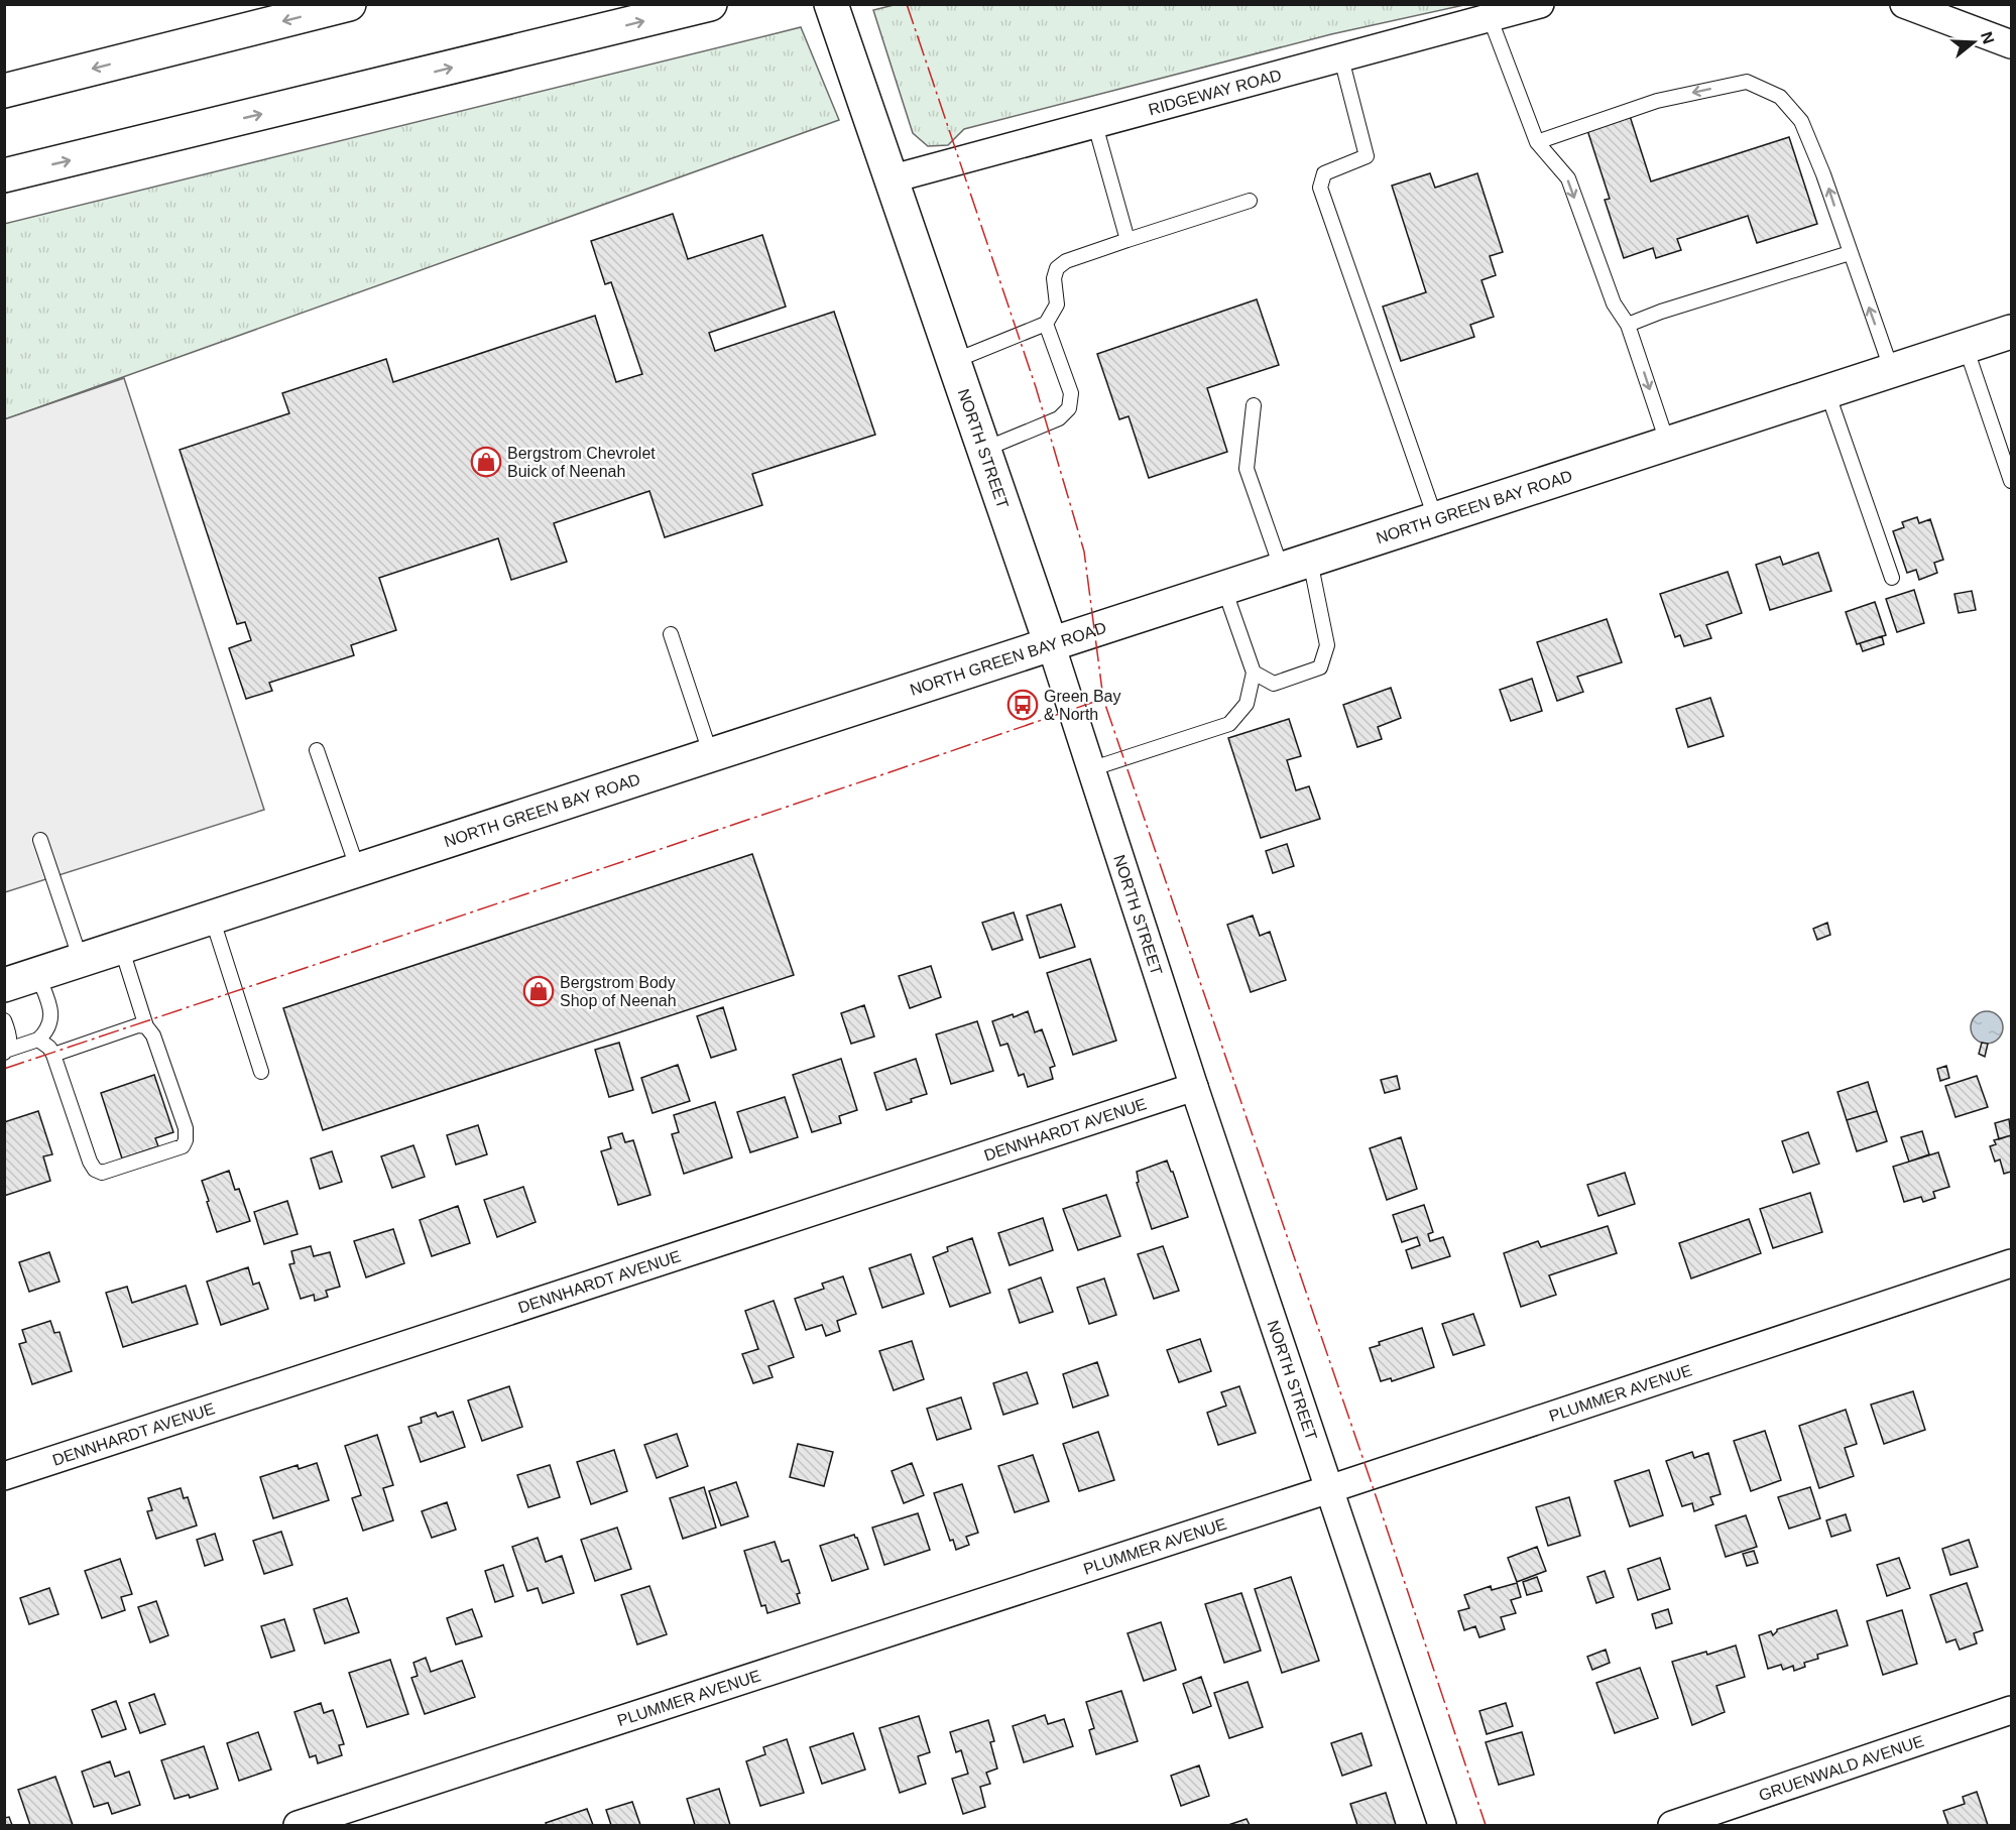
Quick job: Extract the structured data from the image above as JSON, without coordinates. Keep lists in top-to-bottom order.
{
  "streets": {
    "main road": ["NORTH STREET", "NORTH GREEN BAY ROAD"],
    "street": [
      "RIDGEWAY ROAD",
      "DENNHARDT AVENUE",
      "PLUMMER AVENUE",
      "GRUENWALD AVENUE"
    ]
  },
  "crossings": [
    ["RIDGEWAY ROAD", "NORTH STREET"],
    ["NORTH STREET", "NORTH GREEN BAY ROAD"],
    ["NORTH STREET", "DENNHARDT AVENUE"],
    ["NORTH STREET", "PLUMMER AVENUE"]
  ],
  "places": {
    "shop": ["Bergstrom Chevrolet Buick of Neenah", "Bergstrom Body Shop of Neenah"],
    "bus stop": ["Green Bay & North"]
  },
  "north": "right"
}
